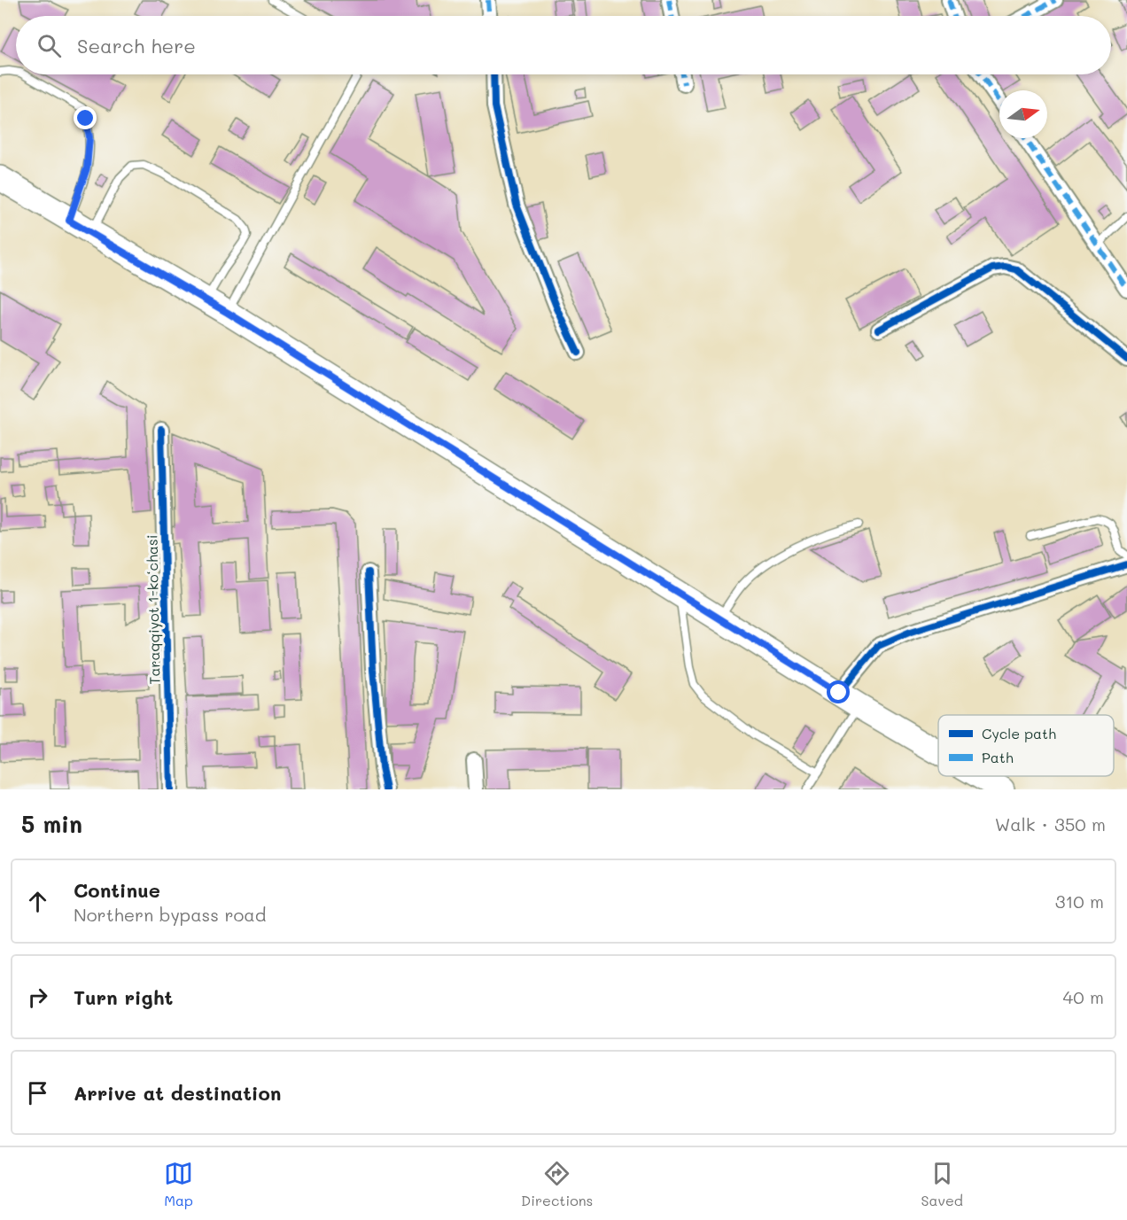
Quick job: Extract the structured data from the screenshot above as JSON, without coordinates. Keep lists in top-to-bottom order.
{
  "streets": {
    "street": ["Taraqqiyot 1-koʻchasi"]
  },
  "legend": ["Cycle path", "Path"],
  "north": "right",
  "page": {
    "search": "Search here",
    "heading": ["5 min", "Walk · 350 m"],
    "list": [
      ["Continue", "Northern bypass road", "310 m"],
      ["Turn right", "40 m"],
      "Arrive at destination"
    ],
    "nav": ["Map", "Directions", "Saved"]
  }
}
